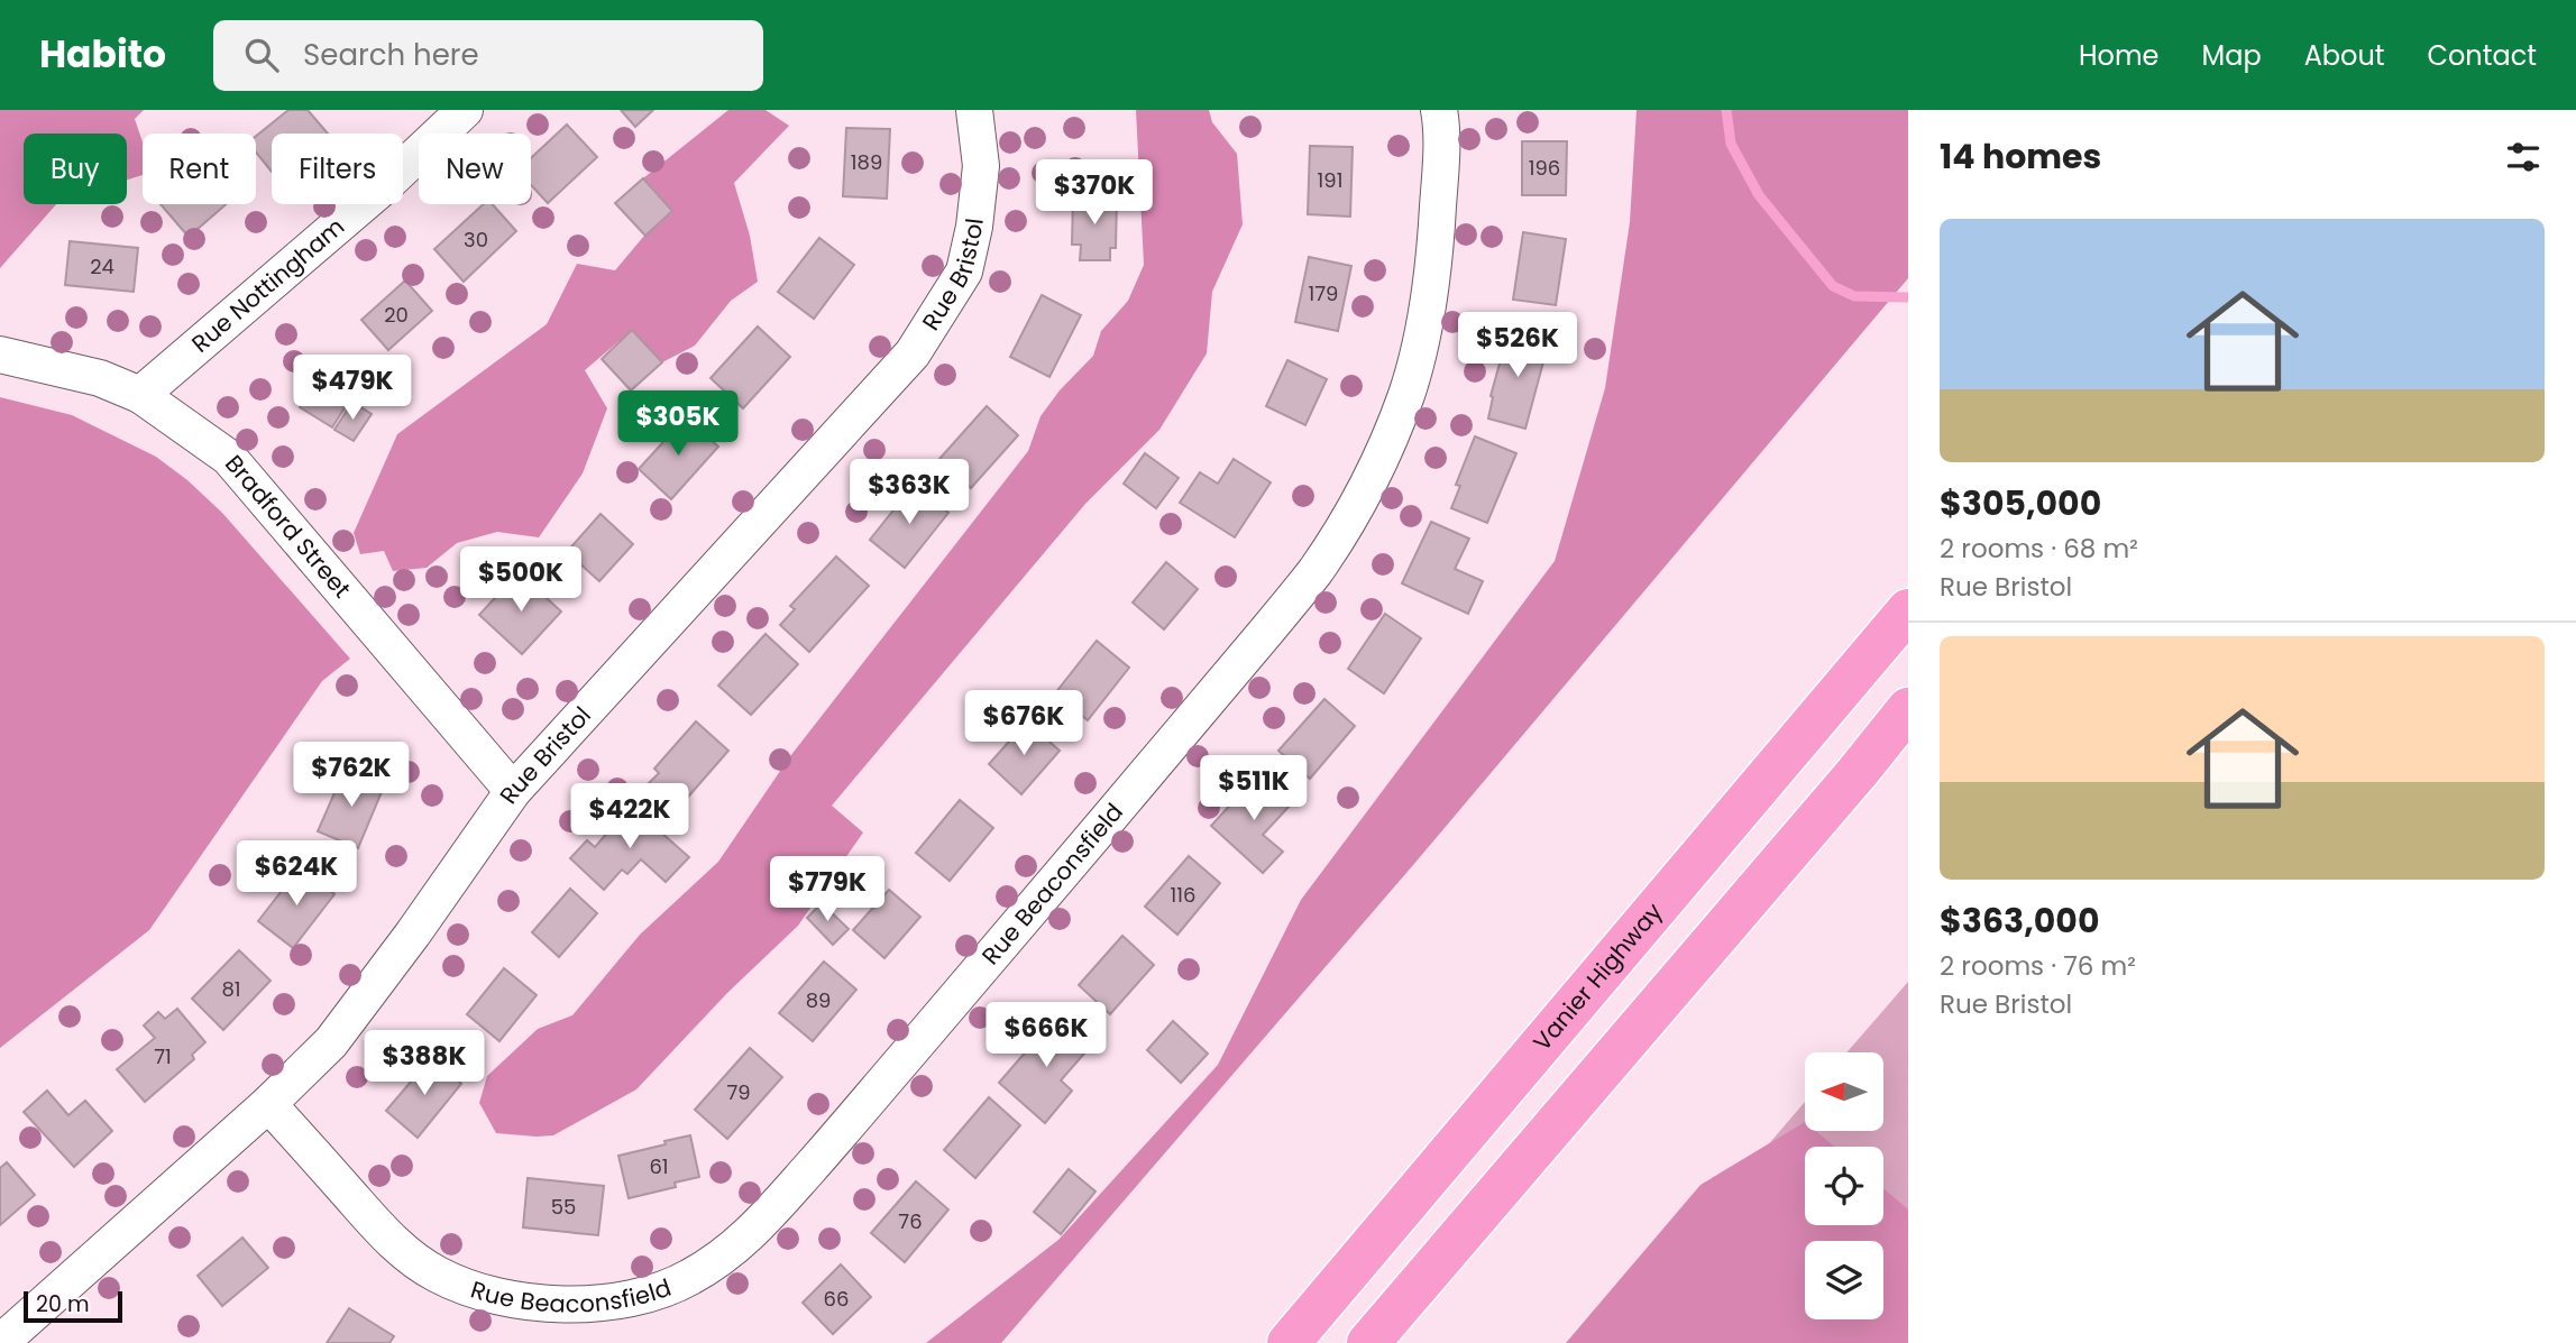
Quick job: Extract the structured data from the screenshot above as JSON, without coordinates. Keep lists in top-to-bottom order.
{
  "streets": {
    "highway": ["Vanier Highway"],
    "street": [
      "Rue Bristol",
      "Rue Nottingham",
      "Bradford Street",
      "Rue Beaconsfield"
    ]
  },
  "crossings": [
    ["Rue Bristol", "Bradford Street"],
    ["Rue Bristol", "Rue Beaconsfield"],
    ["Rue Nottingham", "Bradford Street"]
  ],
  "house_numbers": [
    "189",
    "196",
    "191",
    "30",
    "24",
    "179",
    "20",
    "116",
    "81",
    "89",
    "71",
    "79",
    "61",
    "55",
    "76",
    "66"
  ],
  "scale_bar": "20 m",
  "north": "left",
  "page": {
    "header": "Habito",
    "search": "Search here",
    "nav": [
      "Home",
      "Map",
      "About",
      "Contact"
    ],
    "heading": "14 homes",
    "chip": [
      "Buy",
      "Rent",
      "Filters",
      "New"
    ],
    "price": [
      "$370K",
      "$526K",
      "$479K",
      "$305K",
      "$363K",
      "$500K",
      "$676K",
      "$762K",
      "$511K",
      "$422K",
      "$624K",
      "$779K",
      "$666K",
      "$388K"
    ],
    "list": [
      {
        "name": "$305,000",
        "note": "2 rooms · 68 m² · Rue Bristol"
      },
      {
        "name": "$363,000",
        "note": "2 rooms · 76 m² · Rue Bristol"
      }
    ],
    "scale": "20 m"
  }
}
